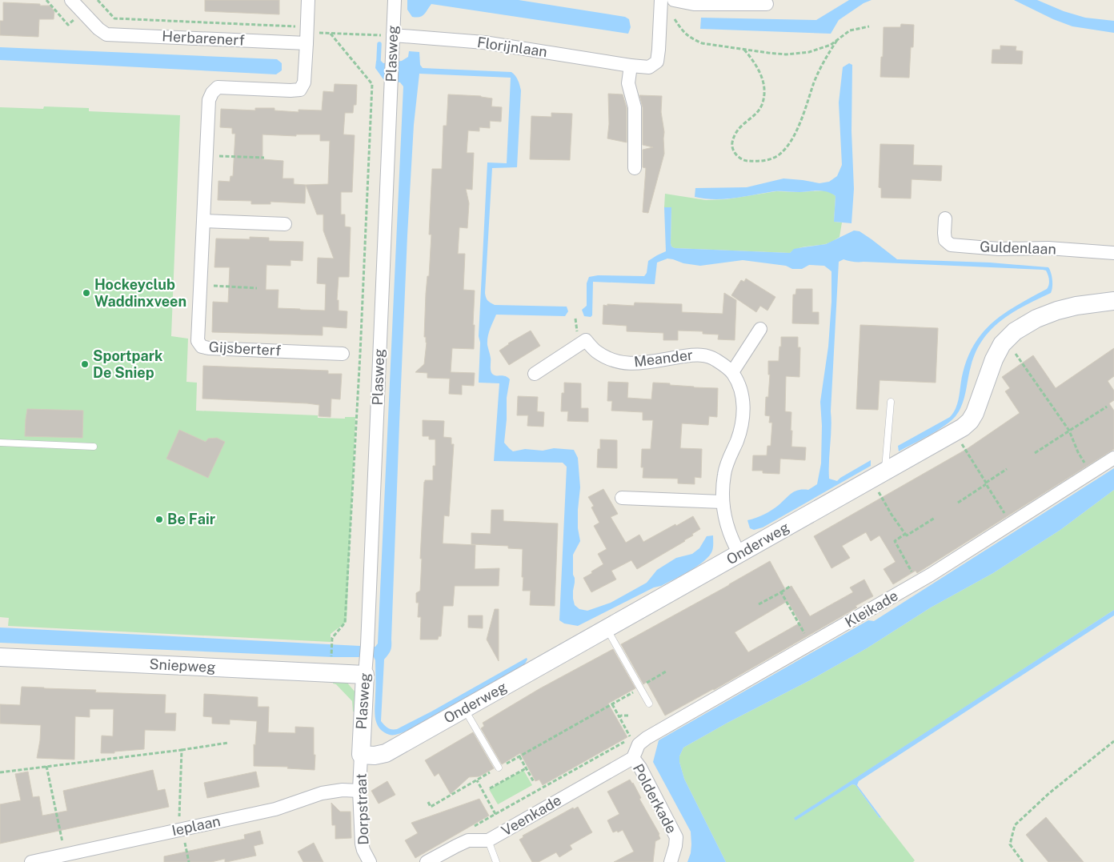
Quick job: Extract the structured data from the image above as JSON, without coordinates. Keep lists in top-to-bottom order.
{
  "streets": {
    "street": [
      "Herbarenerf",
      "Florijnlaan",
      "Plasweg",
      "Guldenlaan",
      "Gijsberterf",
      "Meander",
      "Onderweg",
      "Kleikade",
      "Sniepweg",
      "Polderkade",
      "Dorpstraat",
      "Veenkade",
      "Ieplaan"
    ]
  },
  "crossings": [
    ["Herbarenerf", "Gijsberterf"],
    ["Florijnlaan", "Plasweg"],
    ["Plasweg", "Onderweg"],
    ["Plasweg", "Sniepweg"],
    ["Plasweg", "Dorpstraat"],
    ["Meander", "Onderweg"],
    ["Onderweg", "Dorpstraat"],
    ["Kleikade", "Polderkade"],
    ["Kleikade", "Veenkade"],
    ["Polderkade", "Veenkade"],
    ["Dorpstraat", "Ieplaan"]
  ],
  "places": ["Hockeyclub Waddinxveen", "Sportpark De Sniep", "Be Fair"]
}
